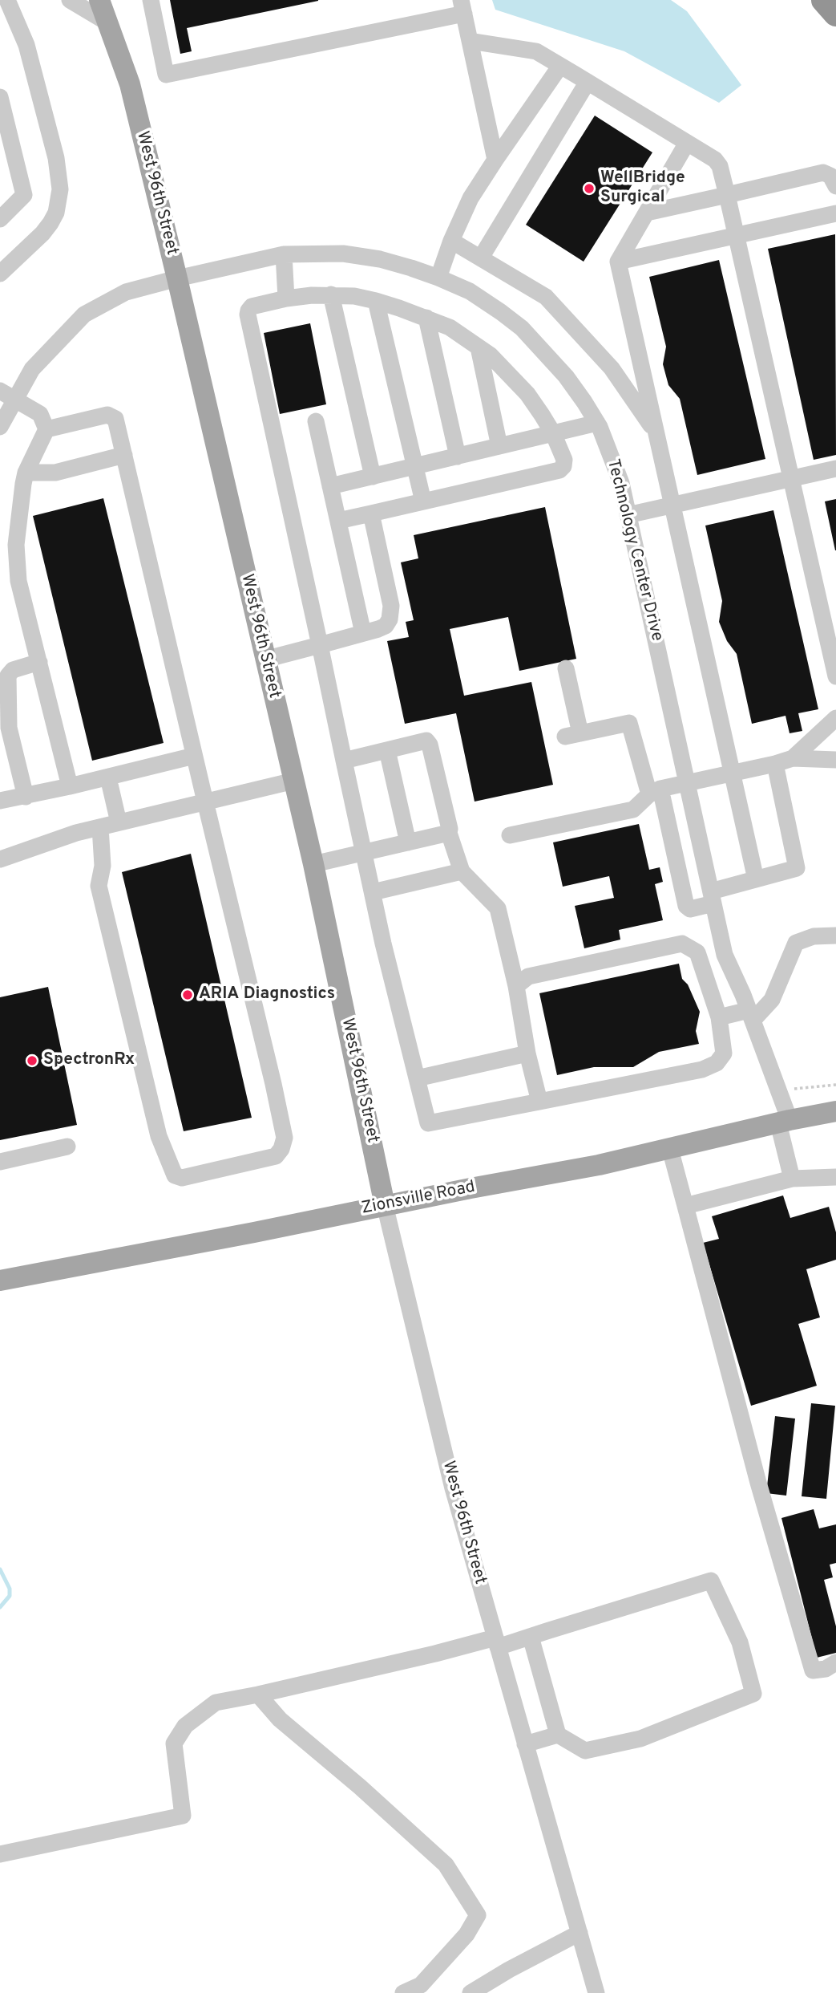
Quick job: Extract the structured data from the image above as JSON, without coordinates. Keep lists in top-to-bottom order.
{
  "streets": {
    "main road": ["West 96th Street", "Zionsville Road"],
    "street": ["Technology Center Drive"]
  },
  "crossings": [
    ["West 96th Street", "Technology Center Drive"],
    ["West 96th Street", "Zionsville Road"],
    ["Technology Center Drive", "Zionsville Road"]
  ],
  "places": ["WellBridge Surgical", "ARIA Diagnostics", "SpectronRx"]
}
